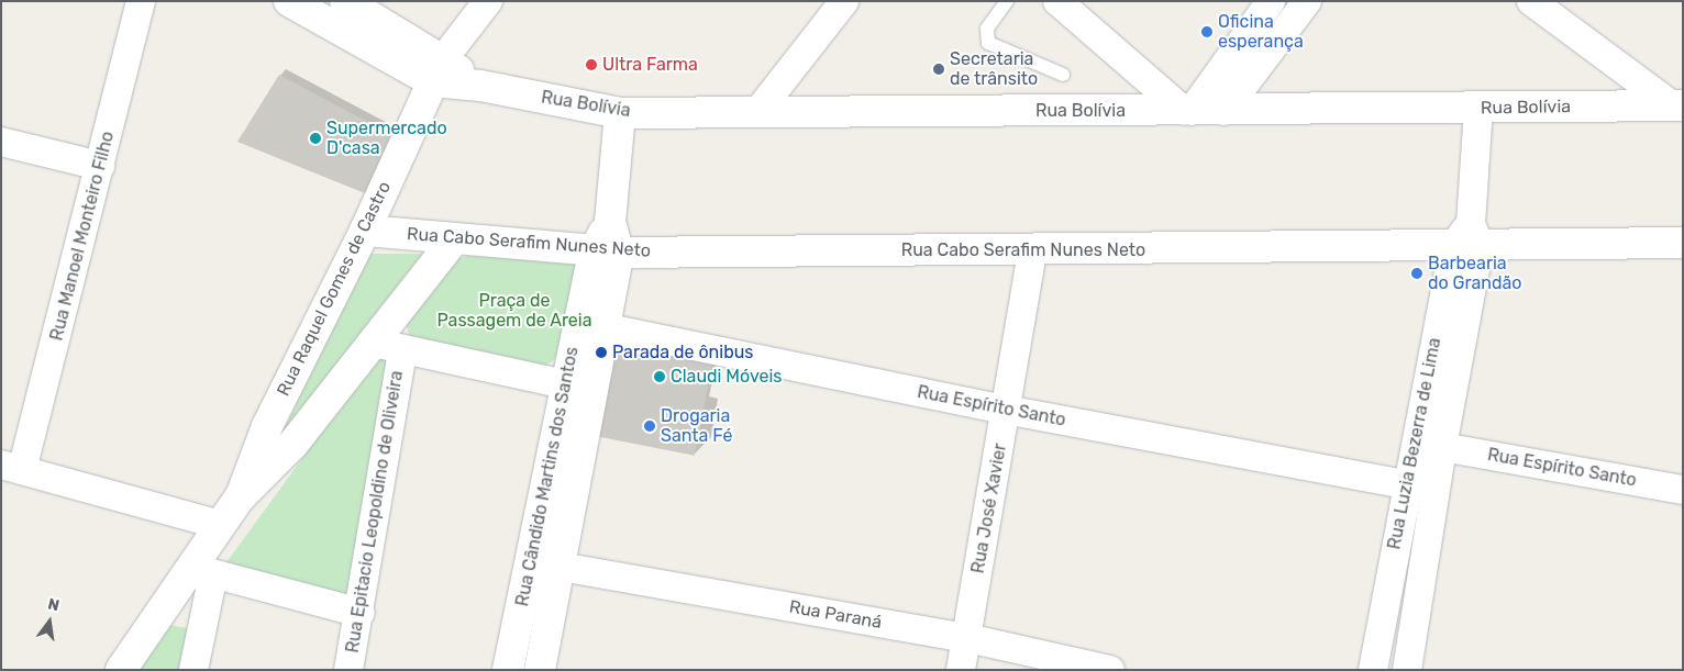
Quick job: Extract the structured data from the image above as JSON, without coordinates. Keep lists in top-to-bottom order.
{
  "streets": {
    "street": [
      "Rua Bolívia",
      "Rua Manoel Monteiro Filho",
      "Rua Cabo Serafim Nunes Neto",
      "Rua Raquel Gomes de Castro",
      "Rua Espírito Santo",
      "Rua Luzia Bezerra de Lima",
      "Rua Cândido Martins dos Santos",
      "Rua José Xavier",
      "Rua Epitacio Leopoldino de Oliveira",
      "Rua Paraná"
    ]
  },
  "crossings": [
    ["Rua Bolívia", "Rua Raquel Gomes de Castro"],
    ["Rua Bolívia", "Rua Luzia Bezerra de Lima"],
    ["Rua Bolívia", "Rua Cândido Martins dos Santos"],
    ["Rua Cabo Serafim Nunes Neto", "Rua Raquel Gomes de Castro"],
    ["Rua Cabo Serafim Nunes Neto", "Rua Luzia Bezerra de Lima"],
    ["Rua Cabo Serafim Nunes Neto", "Rua Cândido Martins dos Santos"],
    ["Rua Cabo Serafim Nunes Neto", "Rua José Xavier"],
    ["Rua Raquel Gomes de Castro", "Rua Epitacio Leopoldino de Oliveira"],
    ["Rua Espírito Santo", "Rua Luzia Bezerra de Lima"],
    ["Rua Espírito Santo", "Rua Cândido Martins dos Santos"],
    ["Rua Espírito Santo", "Rua José Xavier"],
    ["Rua Cândido Martins dos Santos", "Rua Paraná"],
    ["Rua José Xavier", "Rua Paraná"]
  ],
  "parks": ["Praça de Passagem de Areia"],
  "places": [
    "Oficina esperança",
    "Ultra Farma",
    "Secretaria de trânsito",
    "Supermercado D'casa",
    "Barbearia do Grandão",
    "Parada de ônibus",
    "Claudi Móveis",
    "Drogaria Santa Fé"
  ],
  "north": "top"
}
